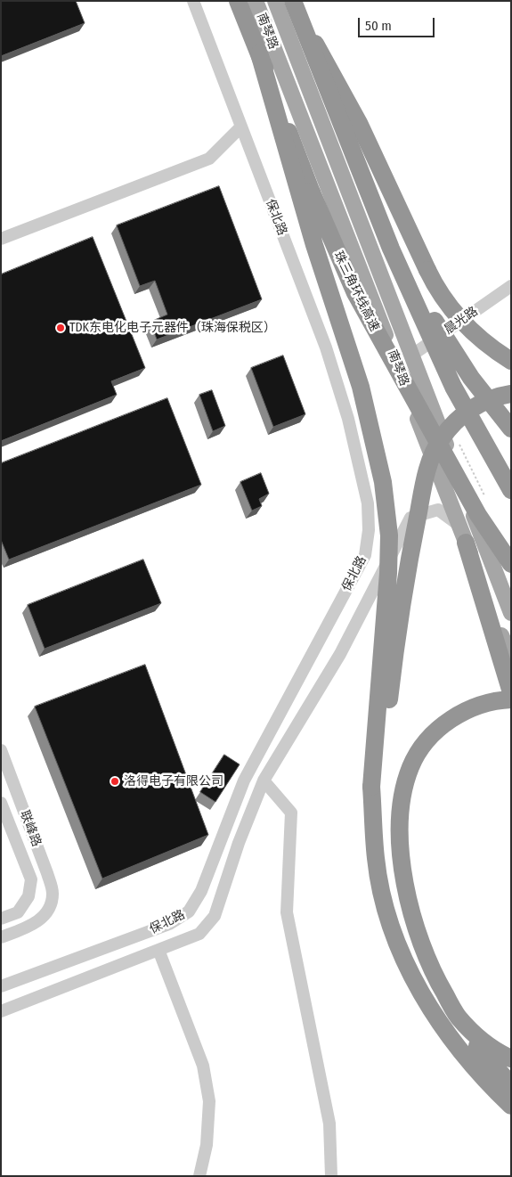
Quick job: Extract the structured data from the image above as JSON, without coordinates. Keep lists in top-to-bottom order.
{
  "streets": {
    "highway": ["珠三角环线高速"],
    "main road": ["南琴路"],
    "street": ["保北路", "晨光路", "联峰路"]
  },
  "crossings": [
    ["南琴路", "晨光路"]
  ],
  "places": ["TDK东电化电子元器件（珠海保税区）", "洛得电子有限公司"],
  "scale_bar": "50 m"
}
